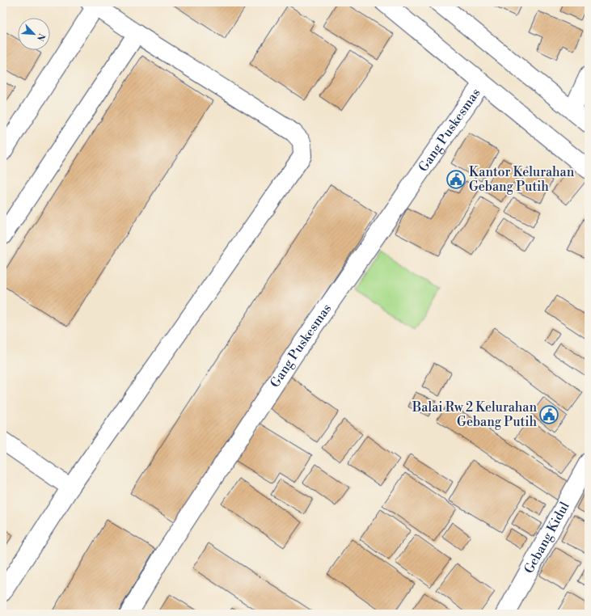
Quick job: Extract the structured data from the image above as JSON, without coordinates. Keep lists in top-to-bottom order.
{
  "streets": {
    "street": ["Gang Puskesmas", "Gebang Kidul"]
  },
  "places": {
    "public building": ["Kantor Kelurahan Gebang Putih", "Balai Rw 2 Kelurahan Gebang Putih"]
  },
  "north": "bottom right"
}
